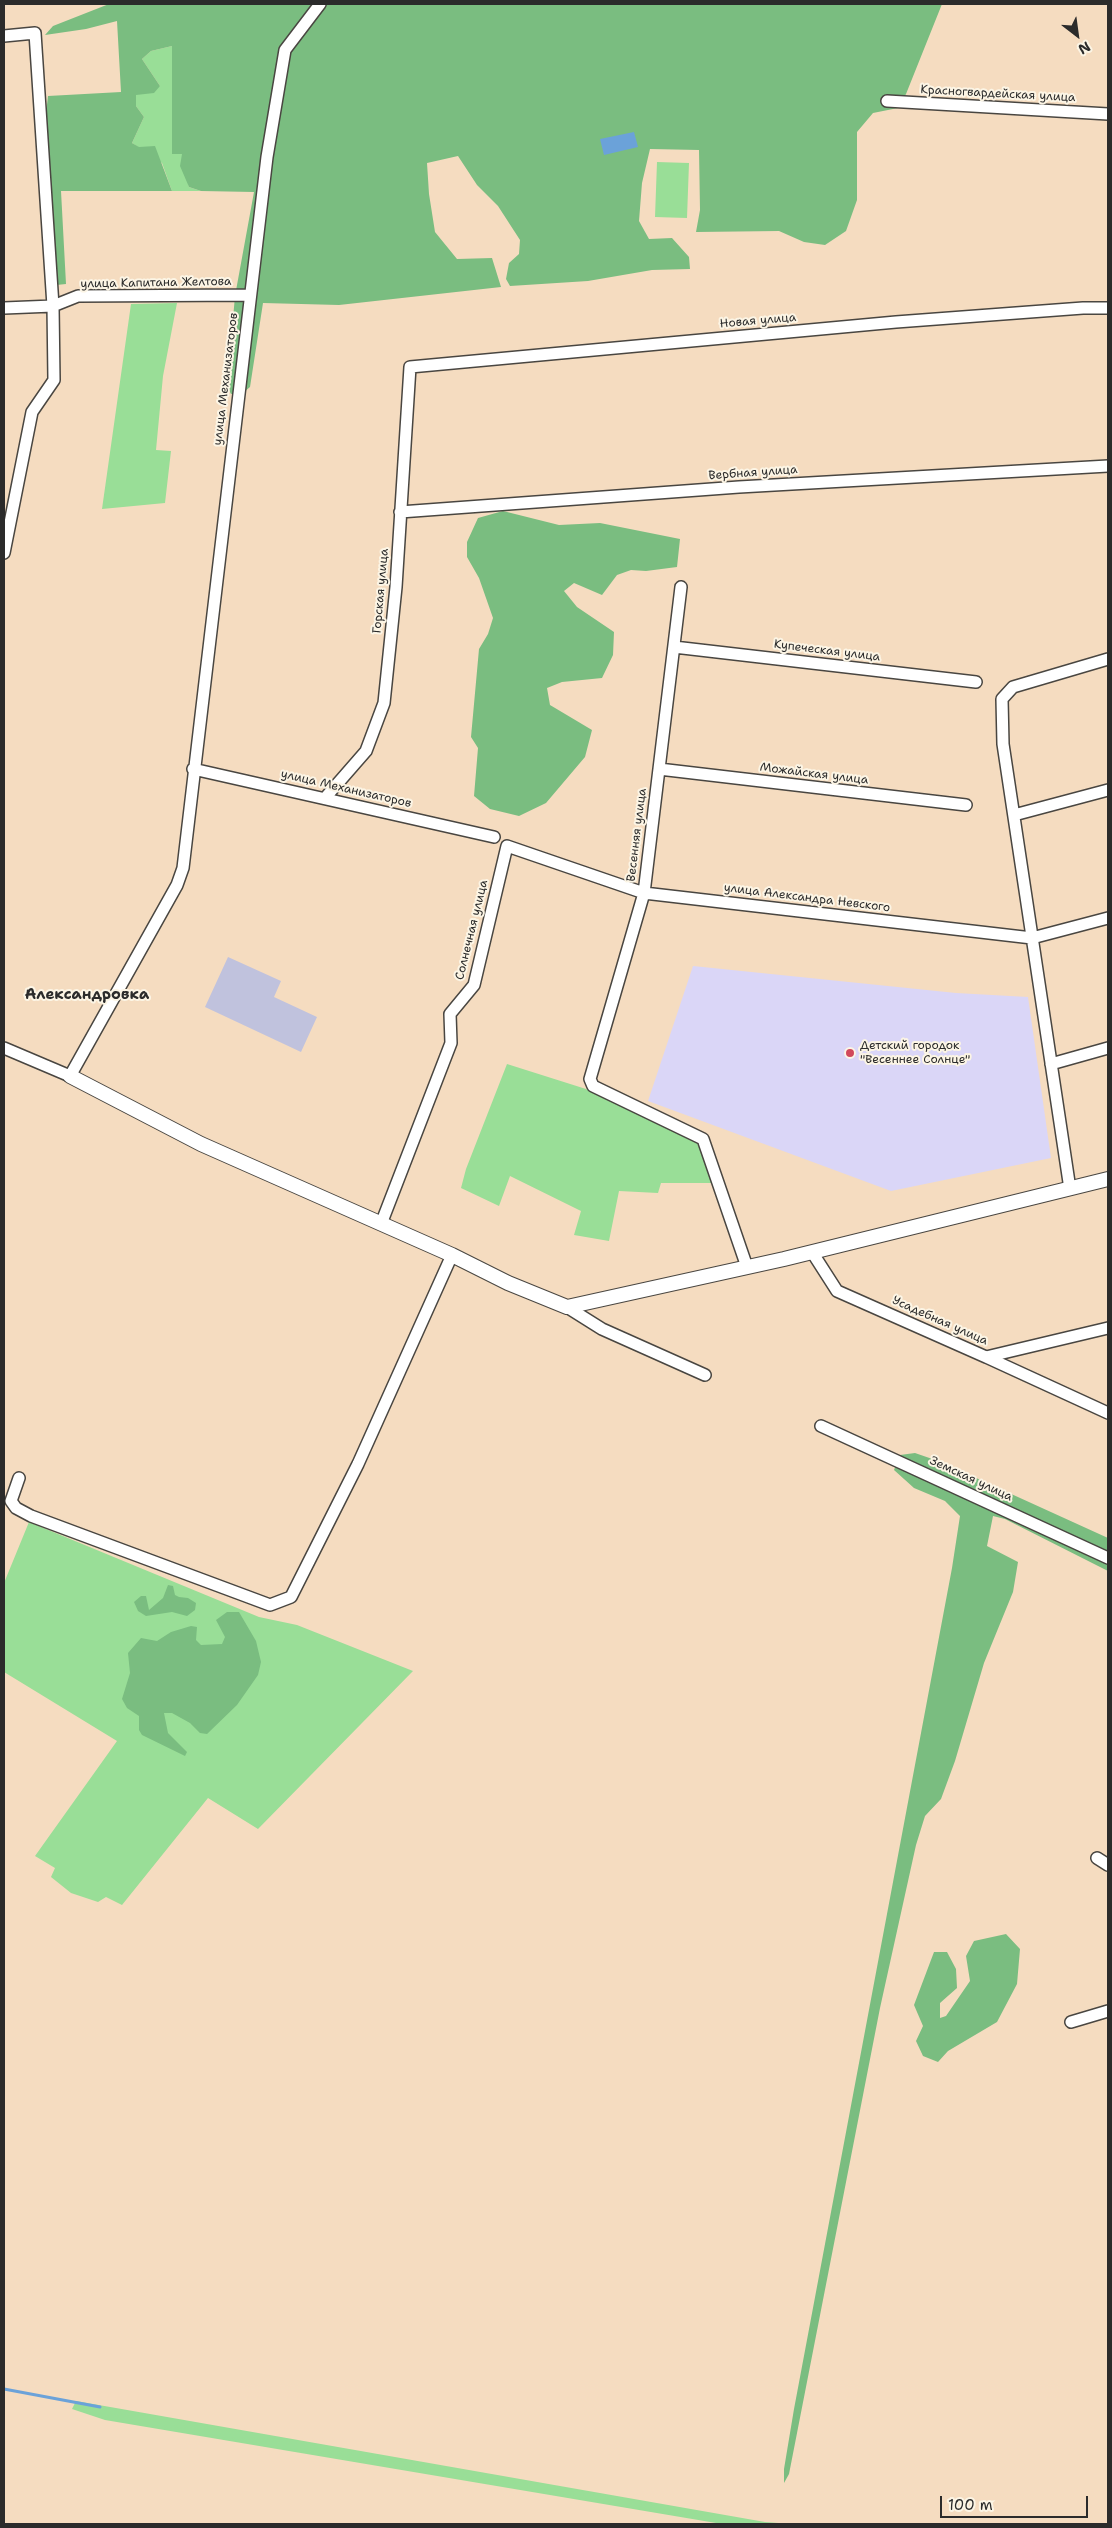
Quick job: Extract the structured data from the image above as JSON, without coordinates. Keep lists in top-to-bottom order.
{
  "streets": {
    "street": [
      "Красногвардейская улица",
      "улица Капитана Желтова",
      "Новая улица",
      "улица Механизаторов",
      "Вербная улица",
      "Горская улица",
      "Купеческая улица",
      "Можайская улица",
      "Весенняя улица",
      "улица Александра Невского",
      "Солнечная улица",
      "Усадебная улица",
      "Земская улица"
    ]
  },
  "crossings": [
    ["улица Капитана Желтова", "улица Механизаторов"],
    ["Новая улица", "Горская улица"],
    ["улица Механизаторов", "Горская улица"],
    ["Вербная улица", "Горская улица"],
    ["Купеческая улица", "Весенняя улица"],
    ["Можайская улица", "Весенняя улица"],
    ["Весенняя улица", "улица Александра Невского"],
    ["улица Александра Невского", "Солнечная улица"]
  ],
  "districts": ["Александровка"],
  "places": ["Детский городок \"Весеннее Солнце\""],
  "scale_bar": "100 m",
  "north": "bottom right"
}
